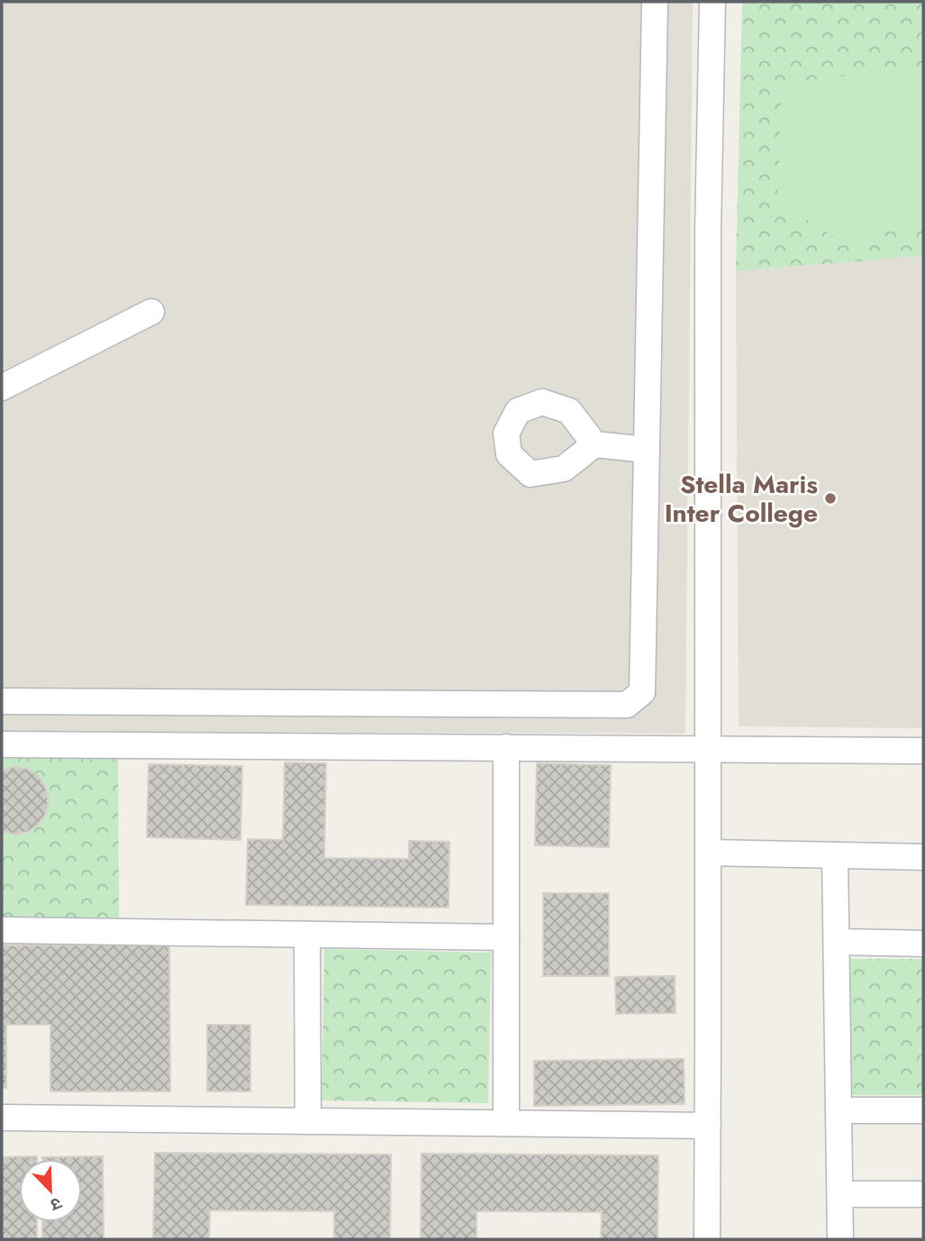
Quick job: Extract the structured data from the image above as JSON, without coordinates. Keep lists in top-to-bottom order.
{
  "places": ["Stella Maris Inter College"],
  "north": "bottom right"
}
